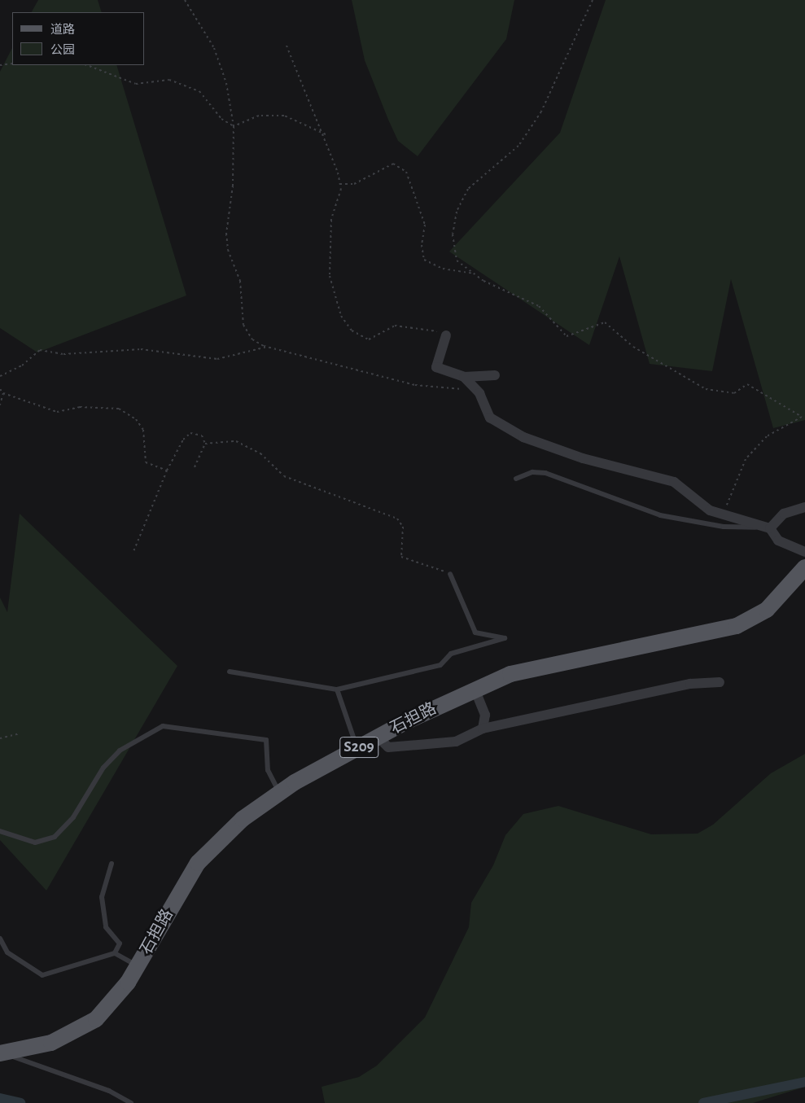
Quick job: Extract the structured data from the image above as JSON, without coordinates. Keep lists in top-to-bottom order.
{
  "streets": {
    "main road": ["石担路", "S209"]
  },
  "legend": ["道路", "公园"]
}
